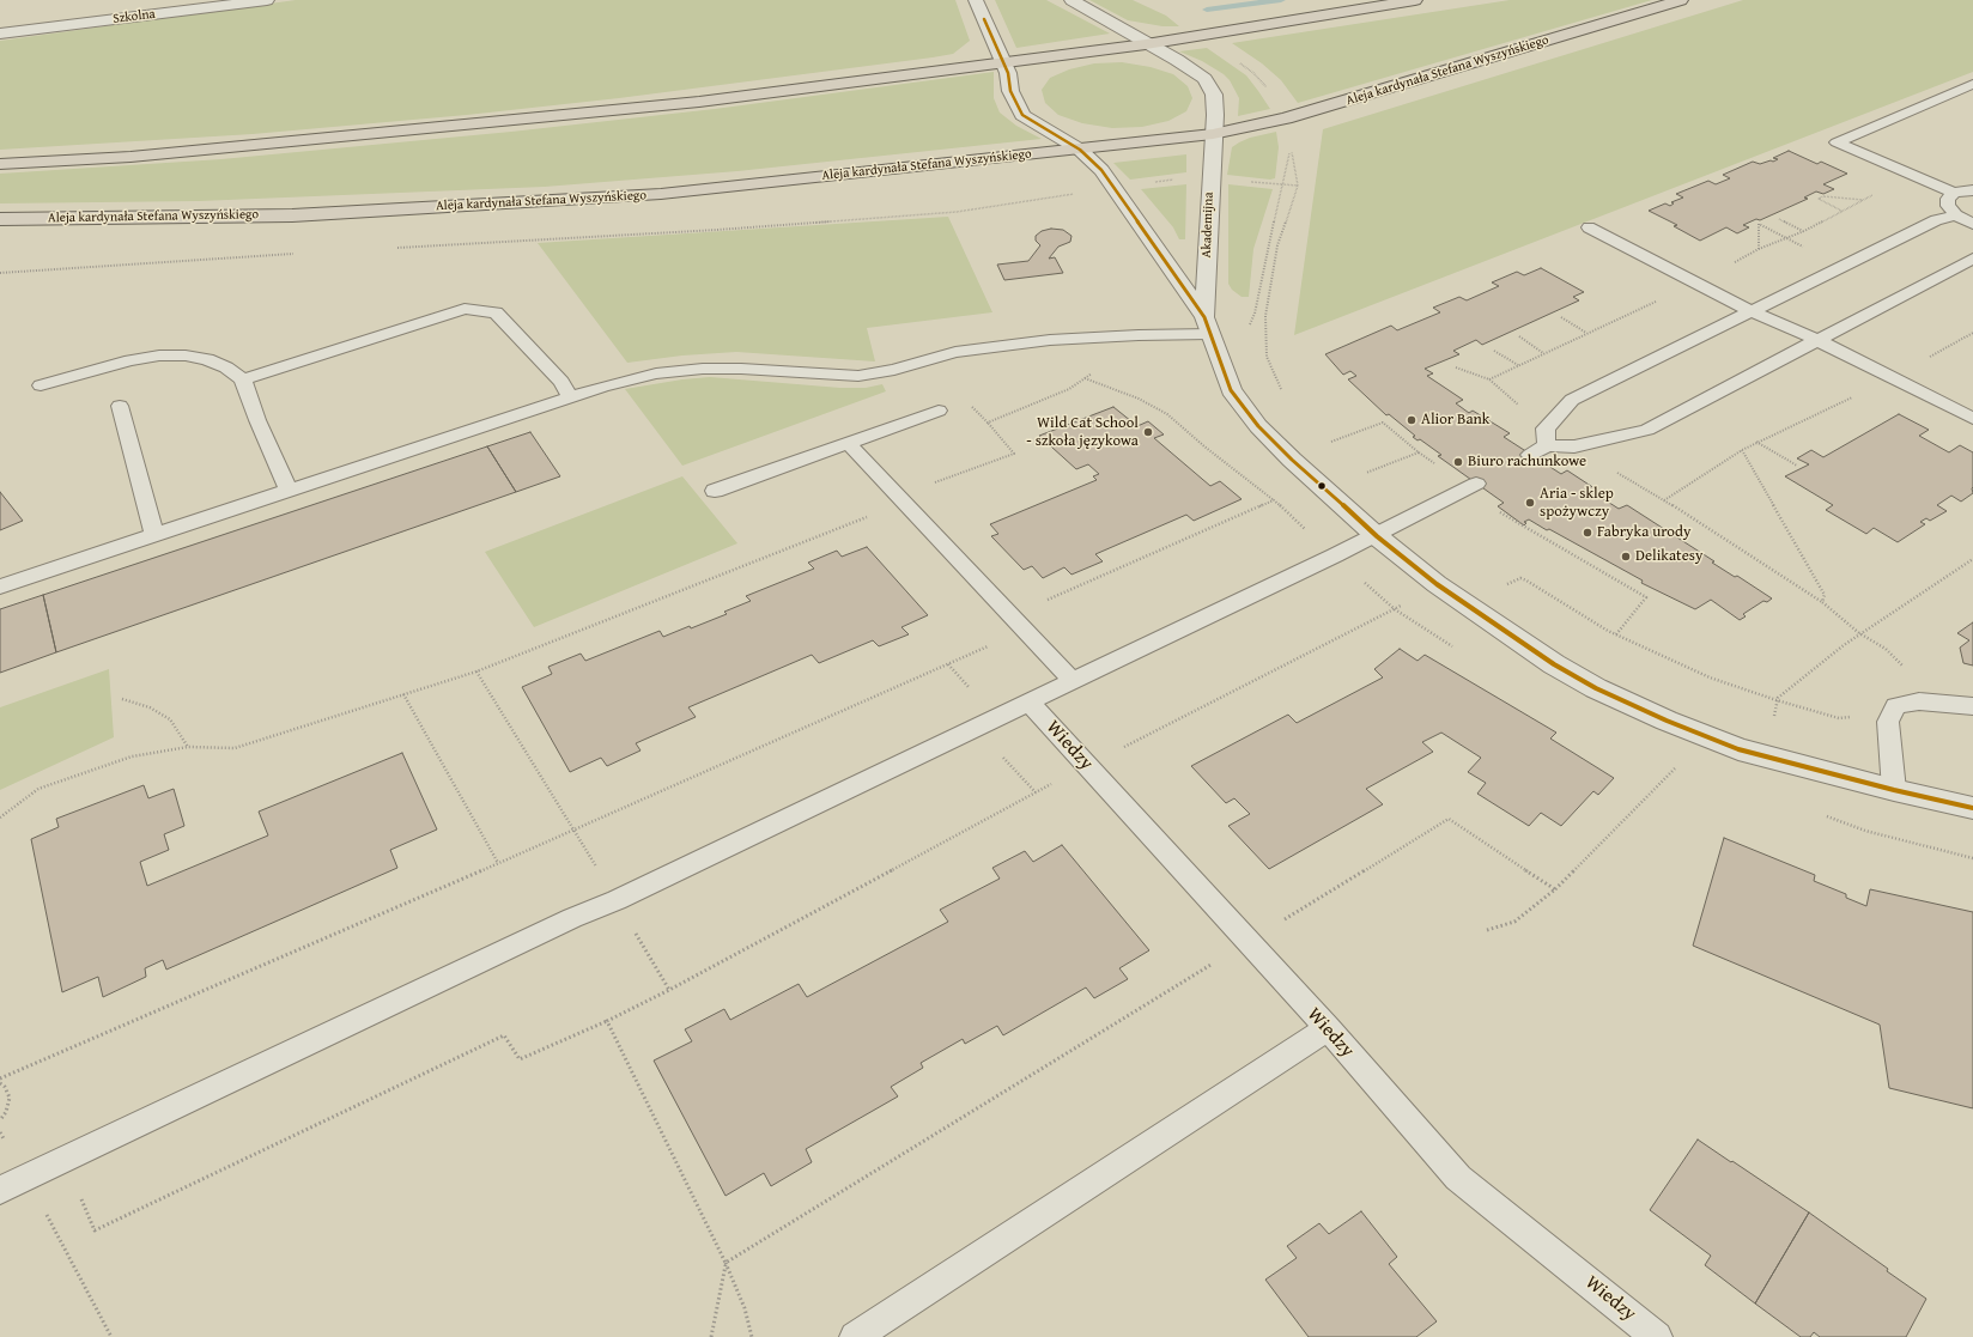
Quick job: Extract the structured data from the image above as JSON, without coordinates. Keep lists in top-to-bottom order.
{
  "streets": {
    "main road": ["Aleja kardynała Stefana Wyszyńskiego"],
    "street": ["Szkolna", "Akademijna"],
    "lane": ["Wiedzy"]
  },
  "crossings": [
    ["Aleja kardynała Stefana Wyszyńskiego", "Akademijna"]
  ],
  "places": [
    "Alior Bank",
    "Wild Cat School - szkoła językowa",
    "Biuro rachunkowe",
    "Aria - sklep spożywczy",
    "Fabryka urody",
    "Delikatesy"
  ]
}
